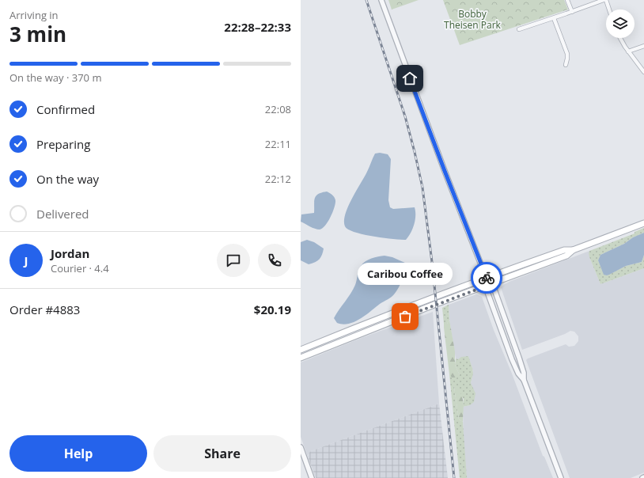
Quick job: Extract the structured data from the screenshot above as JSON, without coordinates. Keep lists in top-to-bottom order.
{
  "parks": ["Bobby Theisen Park"],
  "places": ["Caribou Coffee"],
  "page": {
    "heading": ["3 min", "Arriving in", "22:28–22:33"],
    "panel": [
      "Jordan",
      "Courier · 4.4",
      "Order #4883",
      "$20.19"
    ],
    "bar": "On the way · 370 m",
    "list": [
      ["Confirmed", "22:08"],
      ["Preparing", "22:11"],
      ["On the way", "22:12"],
      "Delivered"
    ],
    "round": "J",
    "bubble": "Caribou Coffee",
    "buttons": ["Help", "Share"]
  }
}
